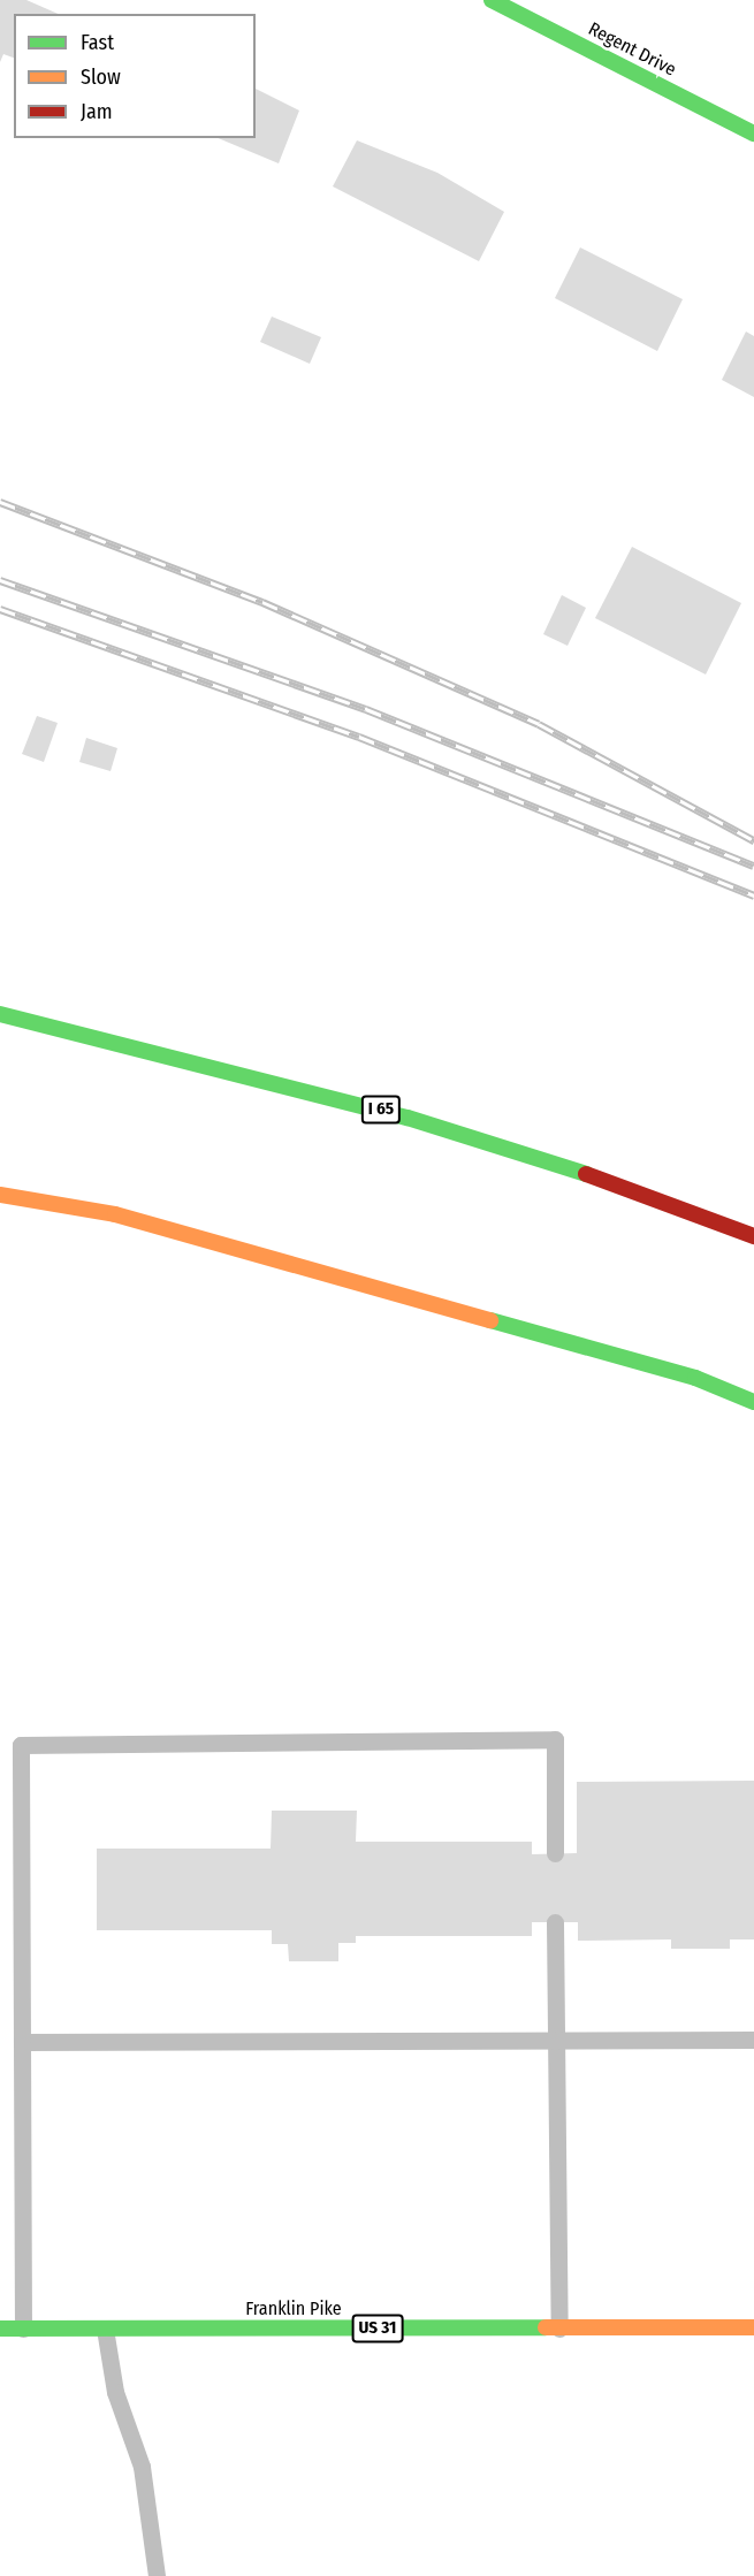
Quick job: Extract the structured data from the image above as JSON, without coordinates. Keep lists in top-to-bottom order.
{
  "streets": {
    "main road": [
      "Regent Drive",
      "I 65",
      "Franklin Pike",
      "US 31"
    ]
  },
  "legend": ["Fast", "Slow", "Jam"]
}
